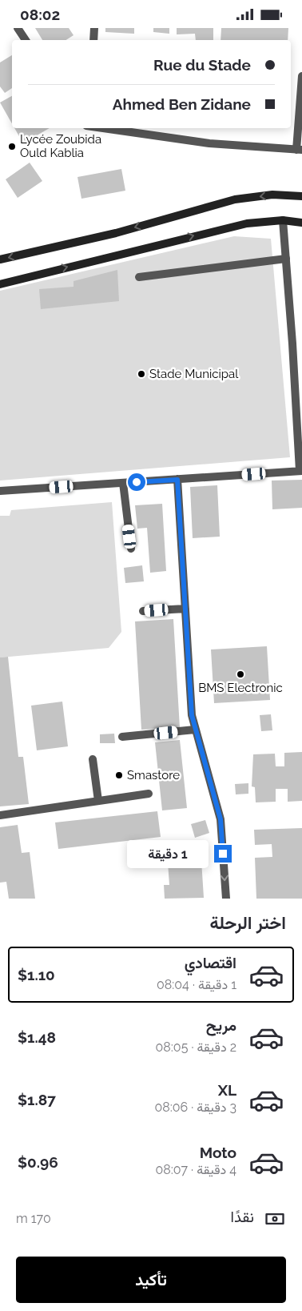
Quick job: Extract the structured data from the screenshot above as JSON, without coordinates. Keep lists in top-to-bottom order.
{
  "places": [
    "Lycée Zoubida Ould Kablia",
    "Stade Municipal",
    "BMS Electronic",
    "Smastore"
  ],
  "page": {
    "status": "08:02",
    "banner": ["Rue du Stade", "Ahmed Ben Zidane"],
    "bubble": "1 دقيقة",
    "heading": "اختر الرحلة",
    "list": [
      {
        "name": "اقتصادي",
        "note": "1 دقيقة · 08:04",
        "value": "$1.10"
      },
      {
        "name": "مريح",
        "note": "2 دقيقة · 08:05",
        "value": "$1.48"
      },
      {
        "name": "XL",
        "note": "3 دقيقة · 08:06",
        "value": "$1.87"
      },
      {
        "name": "Moto",
        "note": "4 دقيقة · 08:07",
        "value": "$0.96"
      }
    ],
    "pay": ["نقدًا", "170 m"],
    "buttons": "تأكيد"
  }
}
